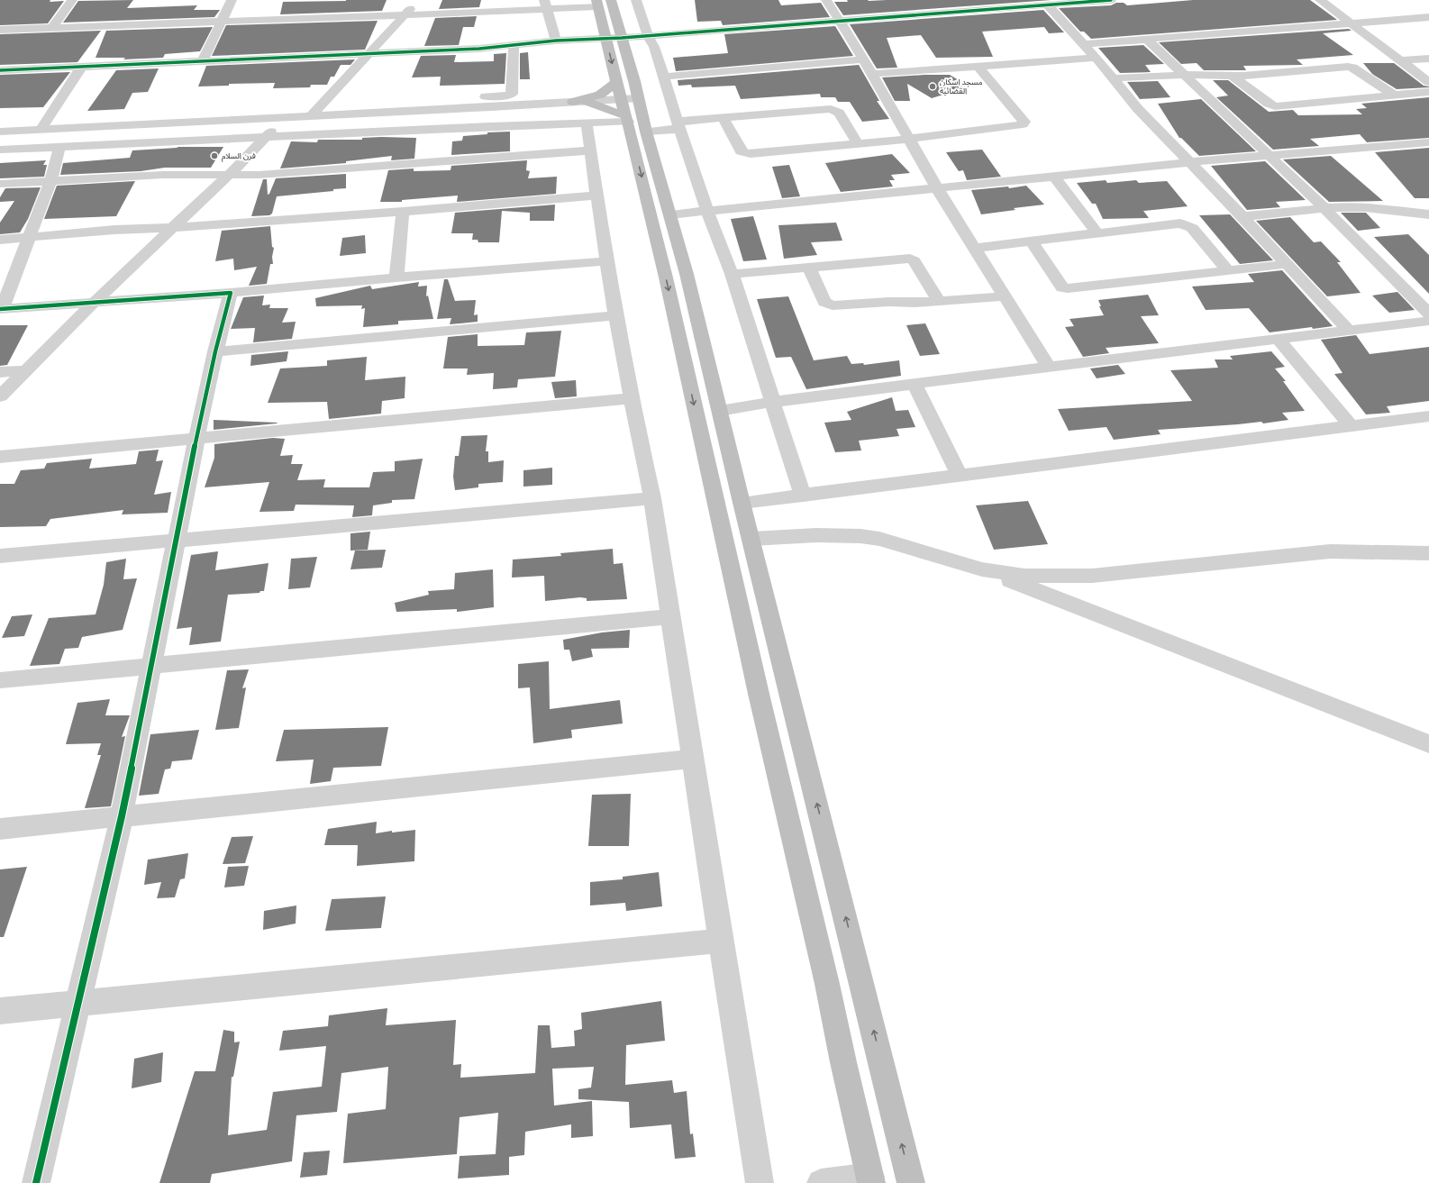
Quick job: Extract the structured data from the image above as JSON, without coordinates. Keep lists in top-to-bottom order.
{
  "places": ["مسجد اسكان القضائية", "فرن السلام"]
}
